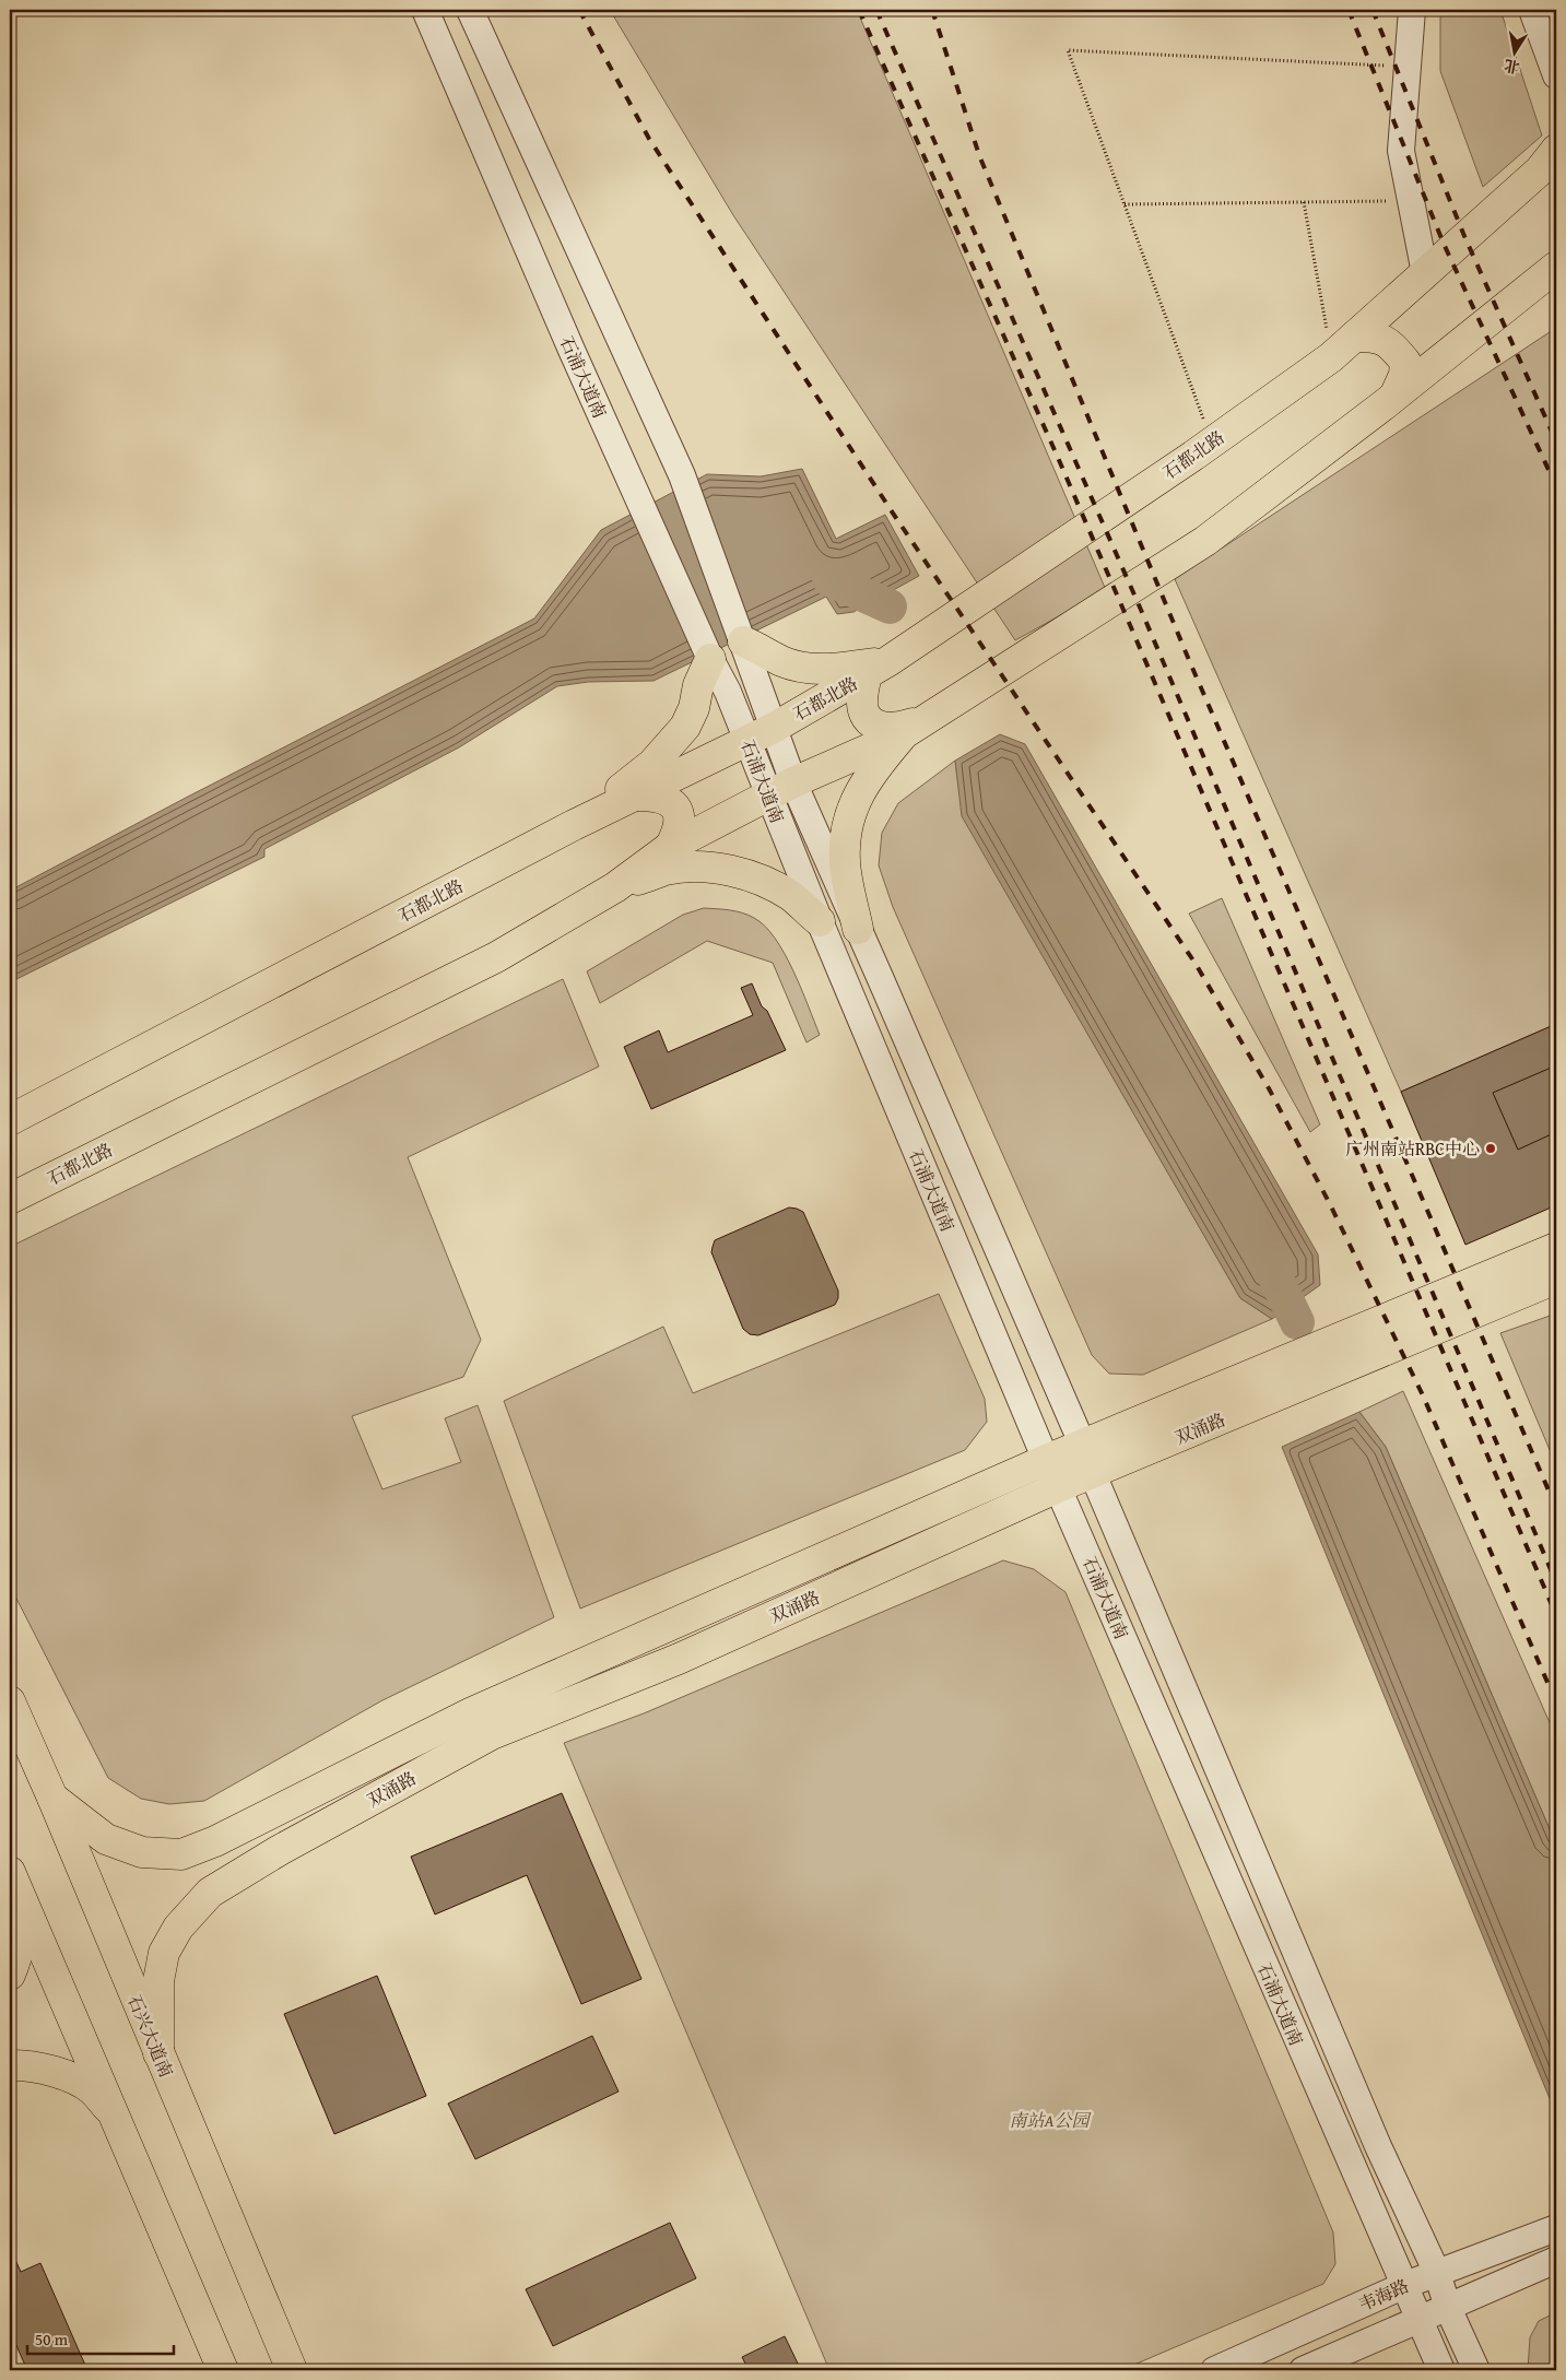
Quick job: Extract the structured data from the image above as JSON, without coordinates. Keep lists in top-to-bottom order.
{
  "streets": {
    "main road": ["石都北路", "双涌路", "石兴大道南"],
    "street": ["石浦大道南", "韦海路"]
  },
  "crossings": [
    ["石浦大道南", "石都北路"],
    ["石浦大道南", "双涌路"],
    ["石浦大道南", "韦海路"],
    ["双涌路", "石兴大道南"]
  ],
  "parks": ["南站A公园"],
  "places": ["广州南站RBC中心"],
  "scale_bar": "50 m",
  "north": "bottom"
}
